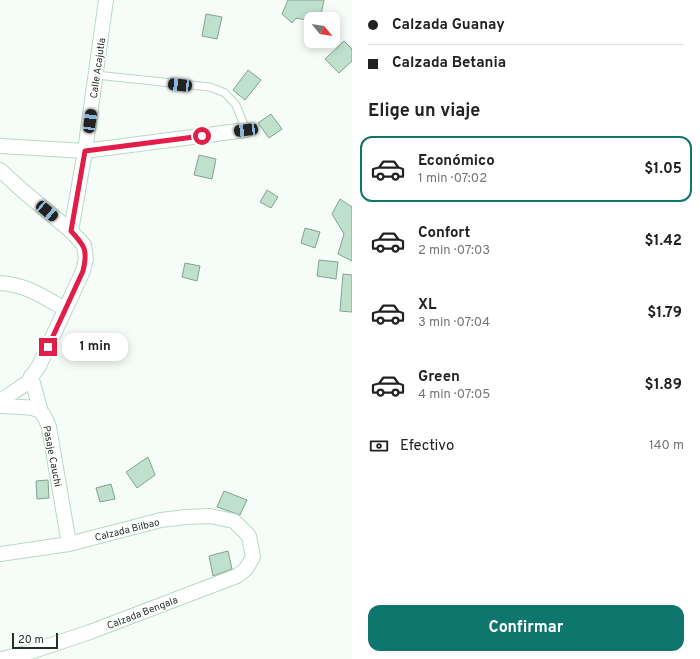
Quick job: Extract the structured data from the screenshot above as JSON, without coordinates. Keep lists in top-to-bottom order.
{
  "streets": {
    "street": [
      "Calle Acajutla",
      "Pasaje Cauchi",
      "Calzada Bilbao",
      "Calzada Bengala"
    ]
  },
  "crossings": [
    ["Pasaje Cauchi", "Calzada Bilbao"],
    ["Calzada Bilbao", "Calzada Bengala"]
  ],
  "scale_bar": "20 m",
  "north": "bottom right",
  "page": {
    "banner": ["Calzada Guanay", "Calzada Betania"],
    "heading": "Elige un viaje",
    "list": [
      {
        "name": "Económico",
        "note": "1 min · 07:02",
        "value": "$1.05"
      },
      {
        "name": "Confort",
        "note": "2 min · 07:03",
        "value": "$1.42"
      },
      {
        "name": "XL",
        "note": "3 min · 07:04",
        "value": "$1.79"
      },
      {
        "name": "Green",
        "note": "4 min · 07:05",
        "value": "$1.89"
      }
    ],
    "bubble": "1 min",
    "pay": ["Efectivo", "140 m"],
    "buttons": "Confirmar",
    "scale": "20 m"
  }
}
